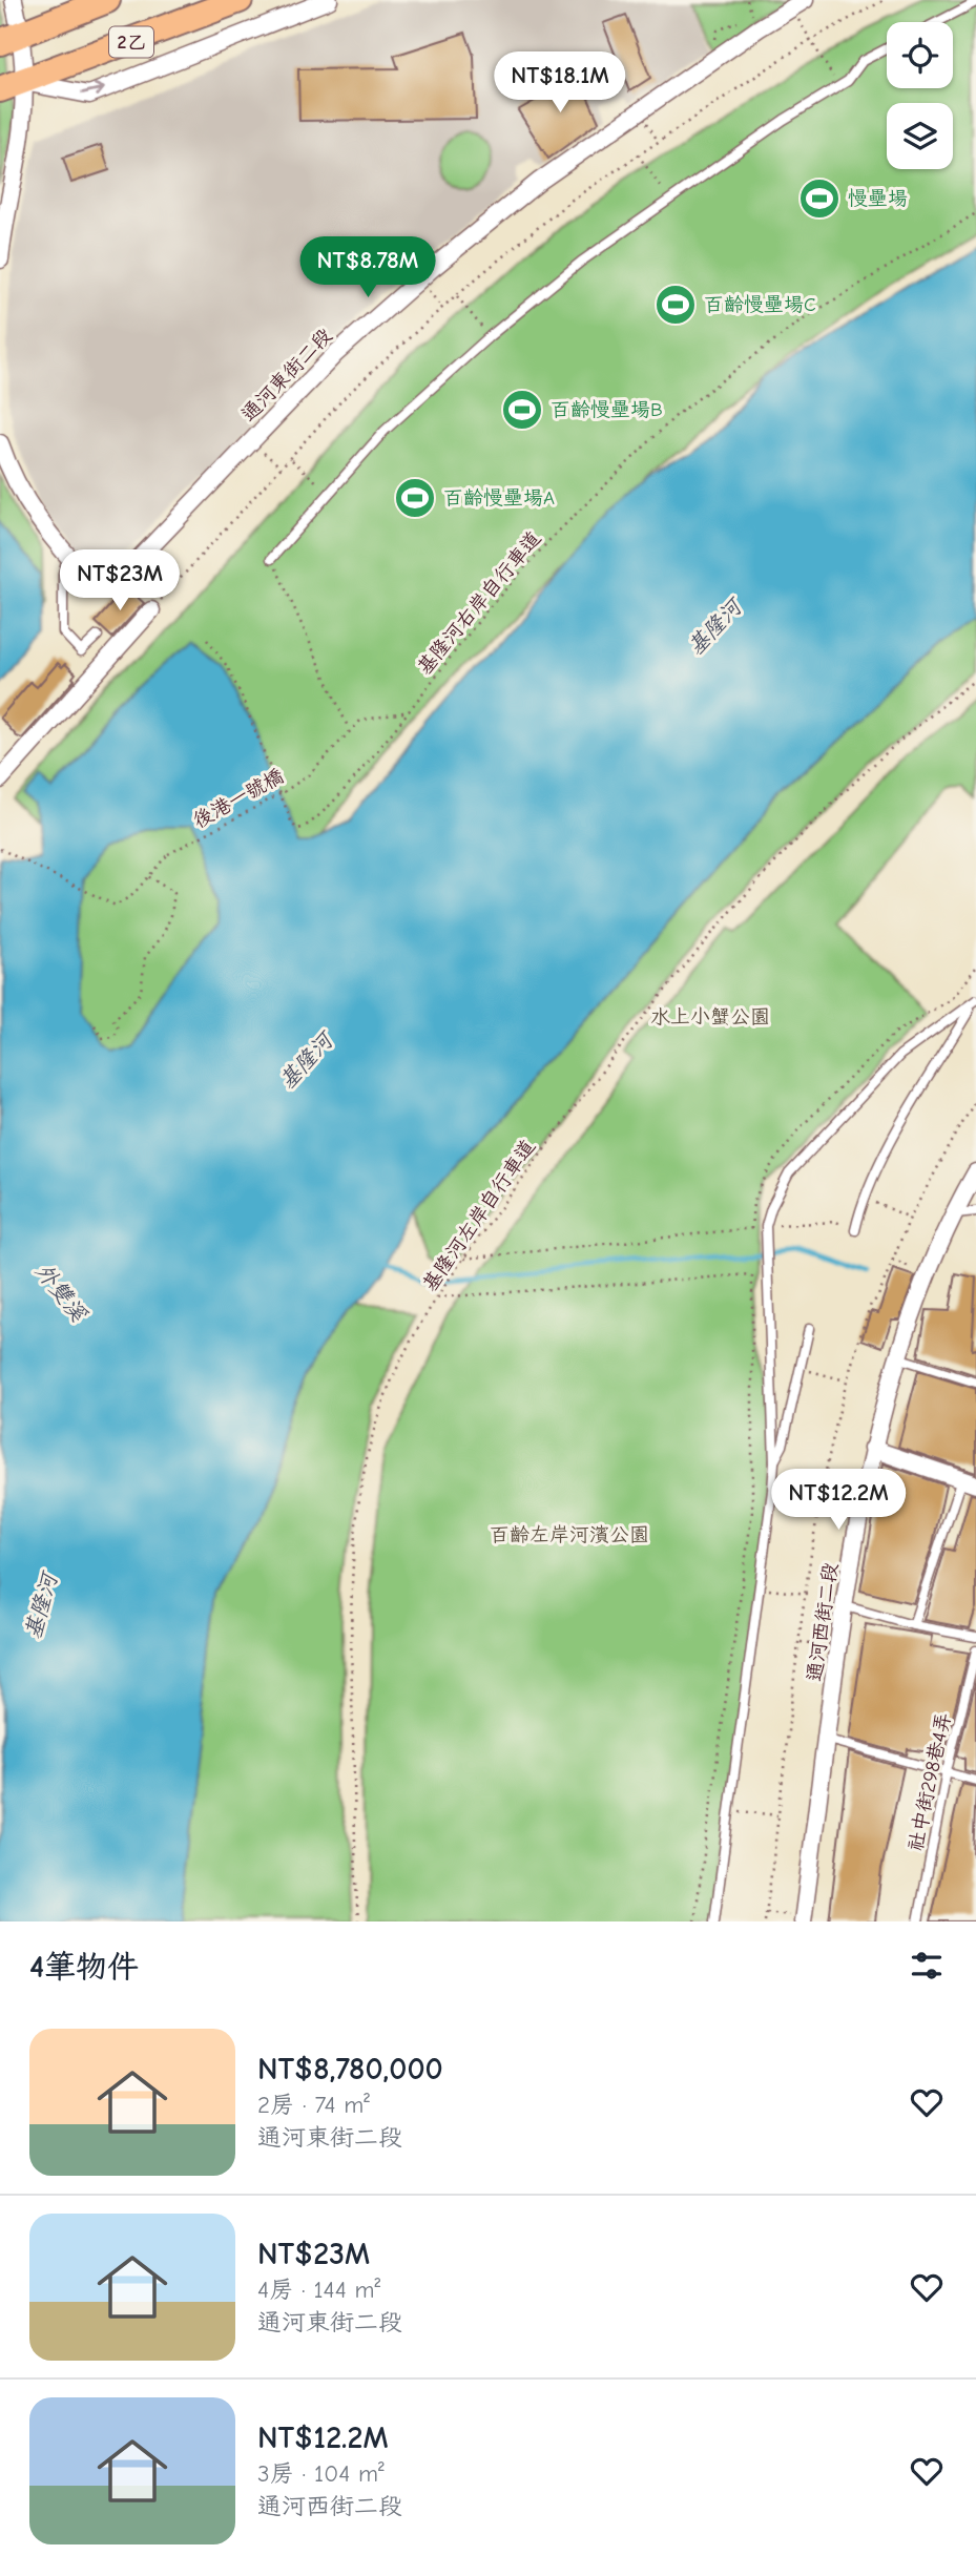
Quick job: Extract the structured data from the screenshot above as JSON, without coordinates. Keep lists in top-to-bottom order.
{
  "streets": {
    "main road": ["2乙"],
    "street": ["通河東街二段", "通河西街二段"],
    "lane": ["社中街298巷4弄"],
    "path": ["基隆河右岸自行車道", "後港一號橋", "基隆河左岸自行車道"]
  },
  "water": ["基隆河", "外雙溪"],
  "parks": ["水上小蟹公園", "百齡左岸河濱公園"],
  "places": {
    "sports": [
      "慢壘場",
      "百齡慢壘場C",
      "百齡慢壘場B",
      "百齡慢壘場A"
    ]
  },
  "page": {
    "price": [
      "NT$18.1M",
      "NT$8.78M",
      "NT$23M",
      "NT$12.2M"
    ],
    "heading": "4筆物件",
    "list": [
      {
        "name": "NT$8,780,000",
        "note": "2房 · 74 m² · 通河東街二段"
      },
      {
        "name": "NT$23M",
        "note": "4房 · 144 m² · 通河東街二段"
      },
      {
        "name": "NT$12.2M",
        "note": "3房 · 104 m² · 通河西街二段"
      }
    ]
  }
}
